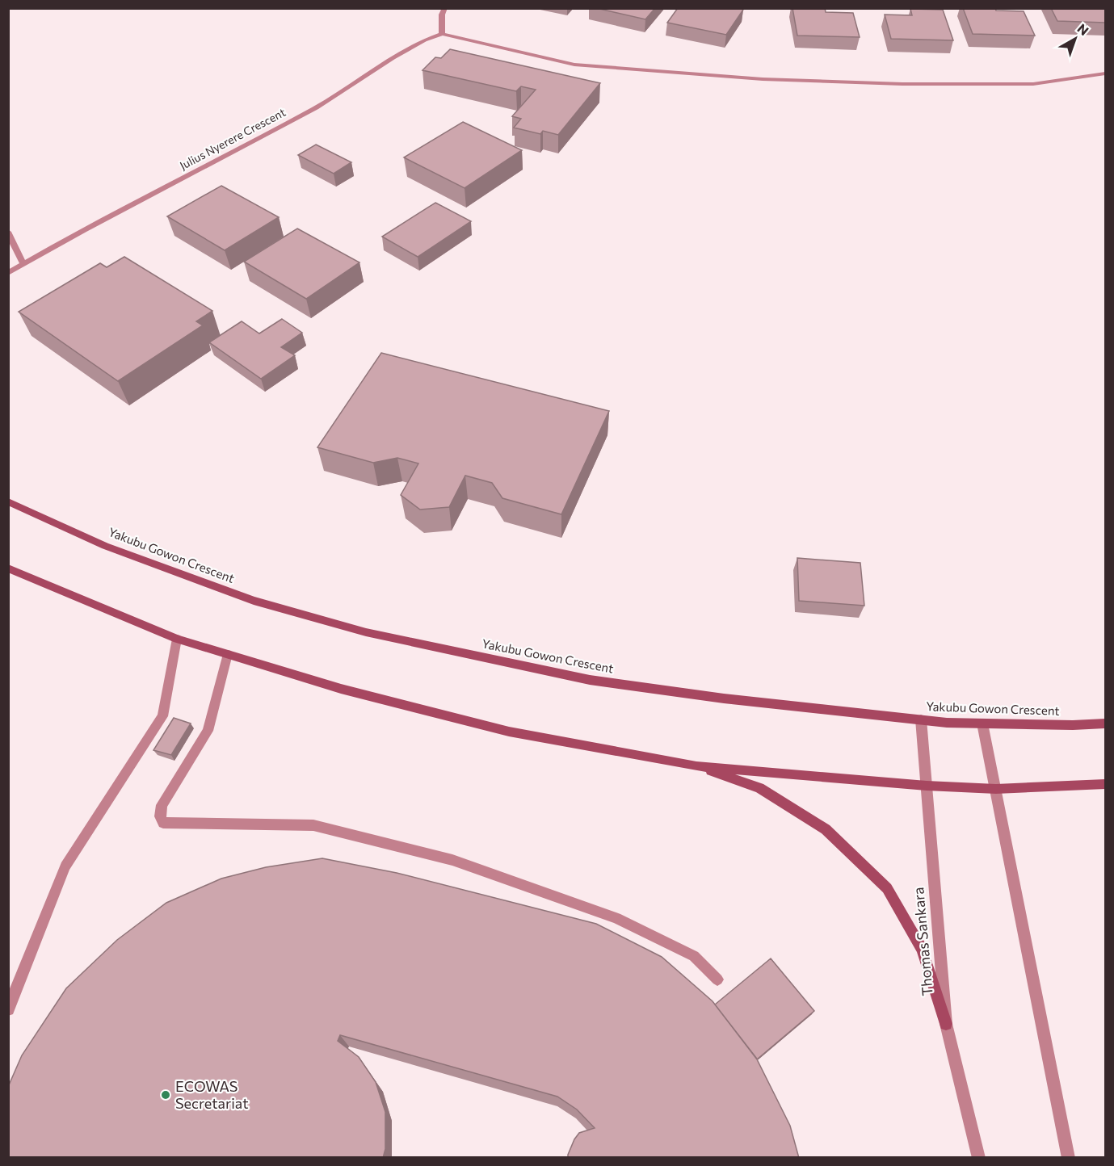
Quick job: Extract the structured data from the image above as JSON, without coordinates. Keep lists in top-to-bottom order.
{
  "streets": {
    "main road": ["Yakubu Gowon Crescent"],
    "street": ["Julius Nyerere Crescent", "Thomas Sankara"]
  },
  "crossings": [
    ["Yakubu Gowon Crescent", "Thomas Sankara"]
  ],
  "places": ["ECOWAS Secretariat"],
  "north": "top right"
}
